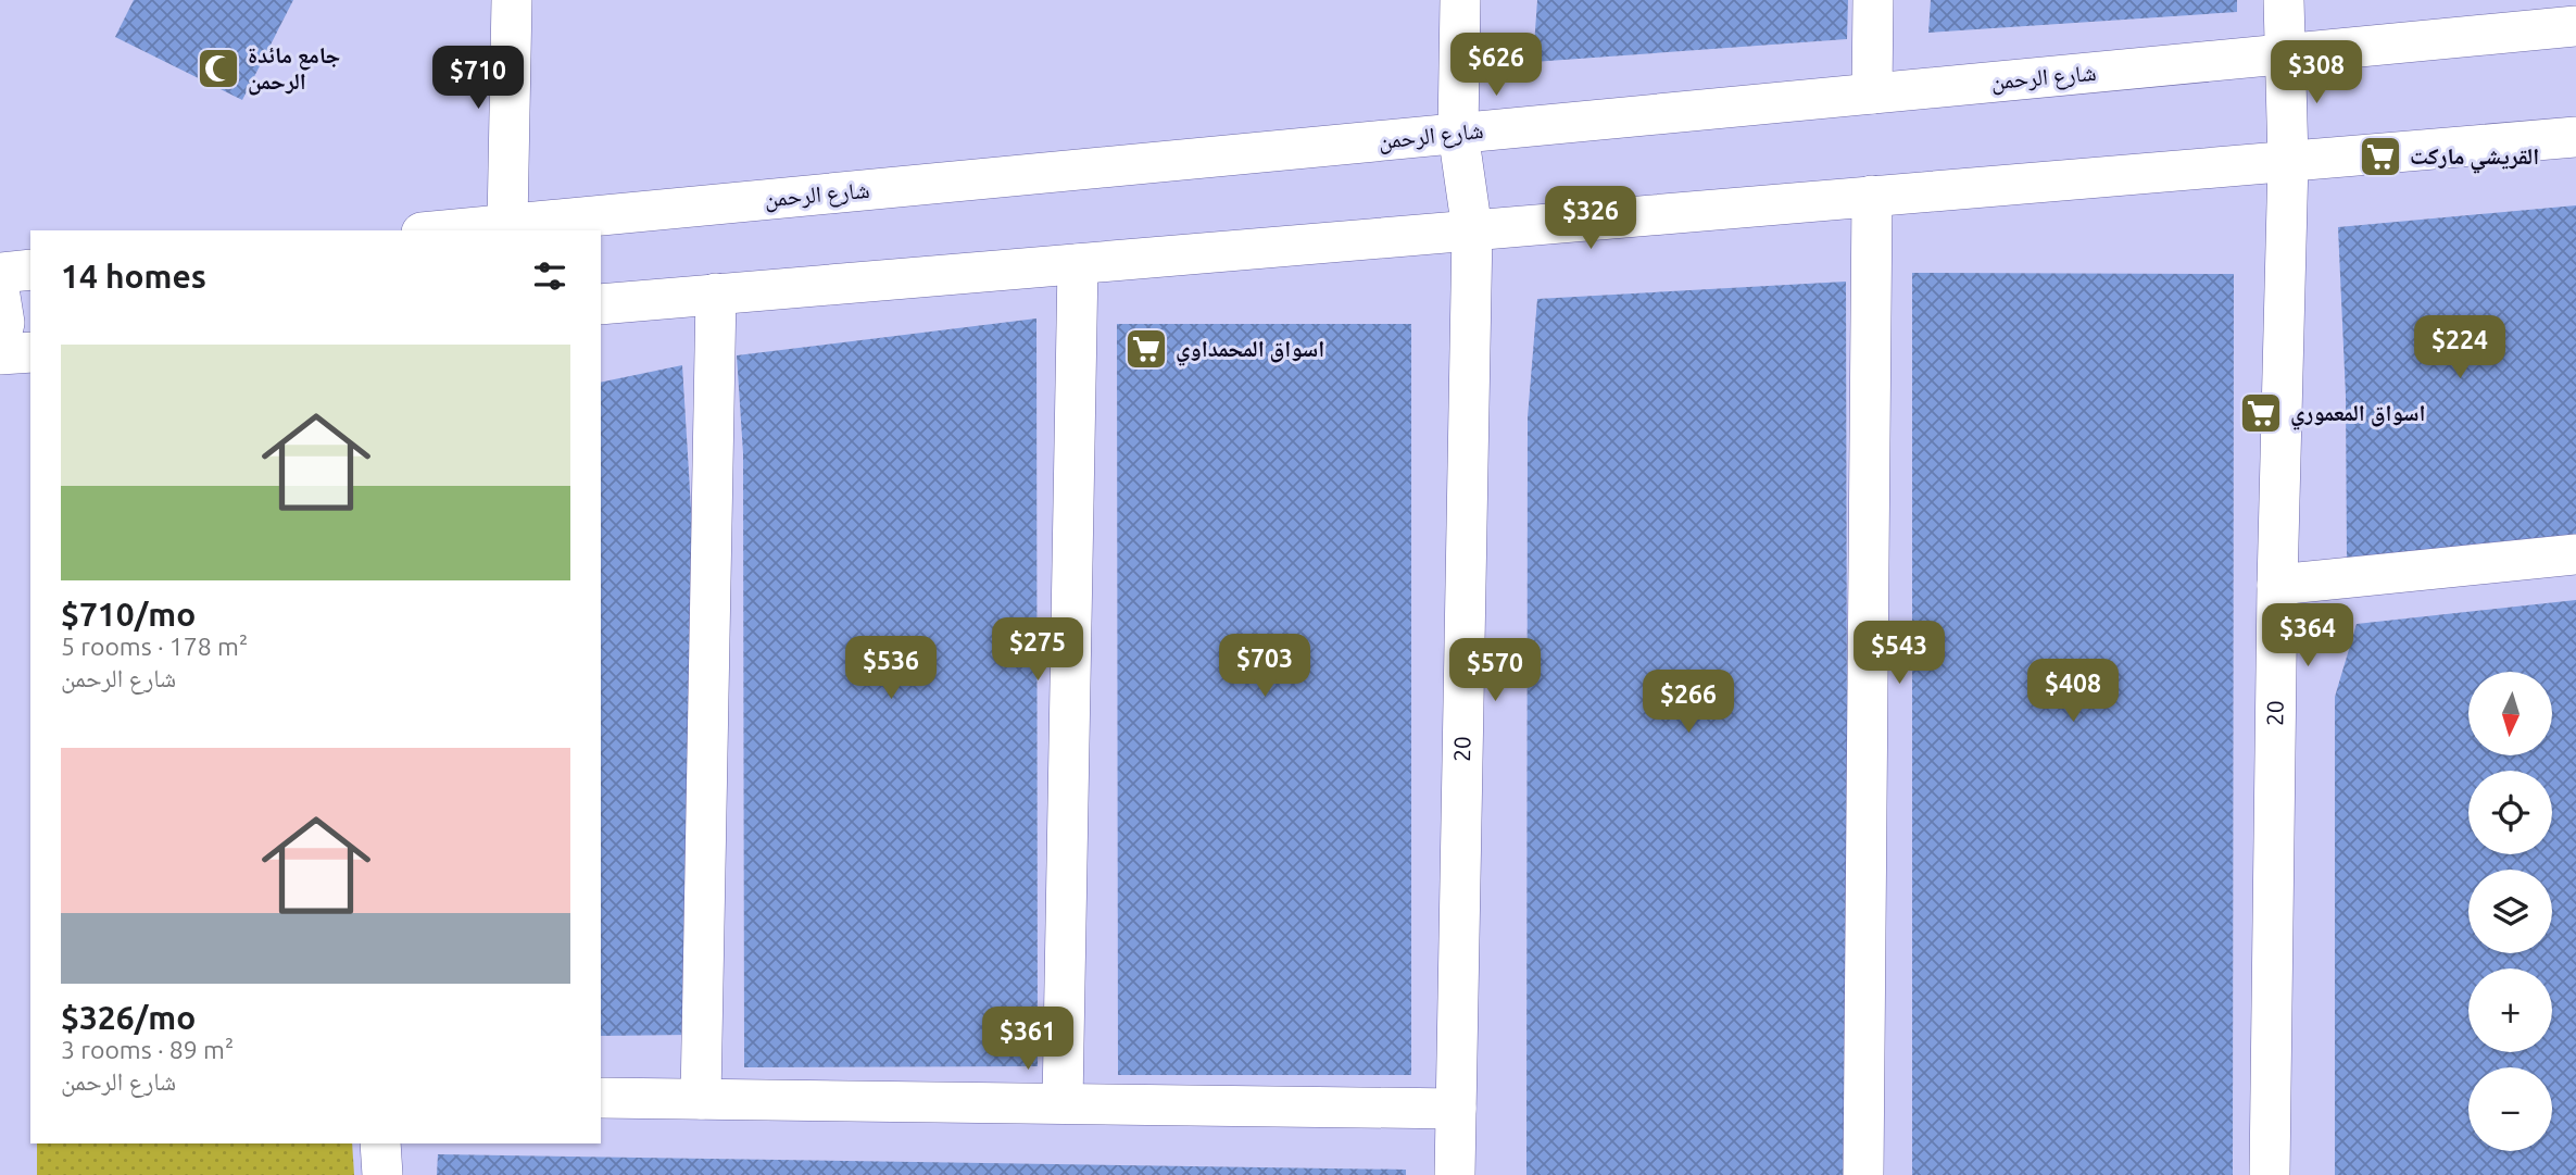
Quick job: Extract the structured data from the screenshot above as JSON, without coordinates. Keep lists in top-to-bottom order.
{
  "streets": {
    "street": ["شارع الرحمن", "20"]
  },
  "crossings": [
    ["شارع الرحمن", "20"]
  ],
  "places": {
    "mosque": ["جامع مائدة الرحمن"],
    "supermarket": ["القريشي ماركت", "اسواق المحمداوي", "اسواق المعموري"]
  },
  "north": "bottom",
  "page": {
    "price": [
      "$626",
      "$308",
      "$710",
      "$326",
      "$224",
      "$364",
      "$275",
      "$543",
      "$703",
      "$536",
      "$570",
      "$408",
      "$266",
      "$361"
    ],
    "heading": "14 homes",
    "list": [
      {
        "name": "$710/mo",
        "note": "5 rooms · 178 m² · شارع الرحمن"
      },
      {
        "name": "$326/mo",
        "note": "3 rooms · 89 m² · شارع الرحمن"
      }
    ],
    "map_buttons": ["+", "−"]
  }
}
